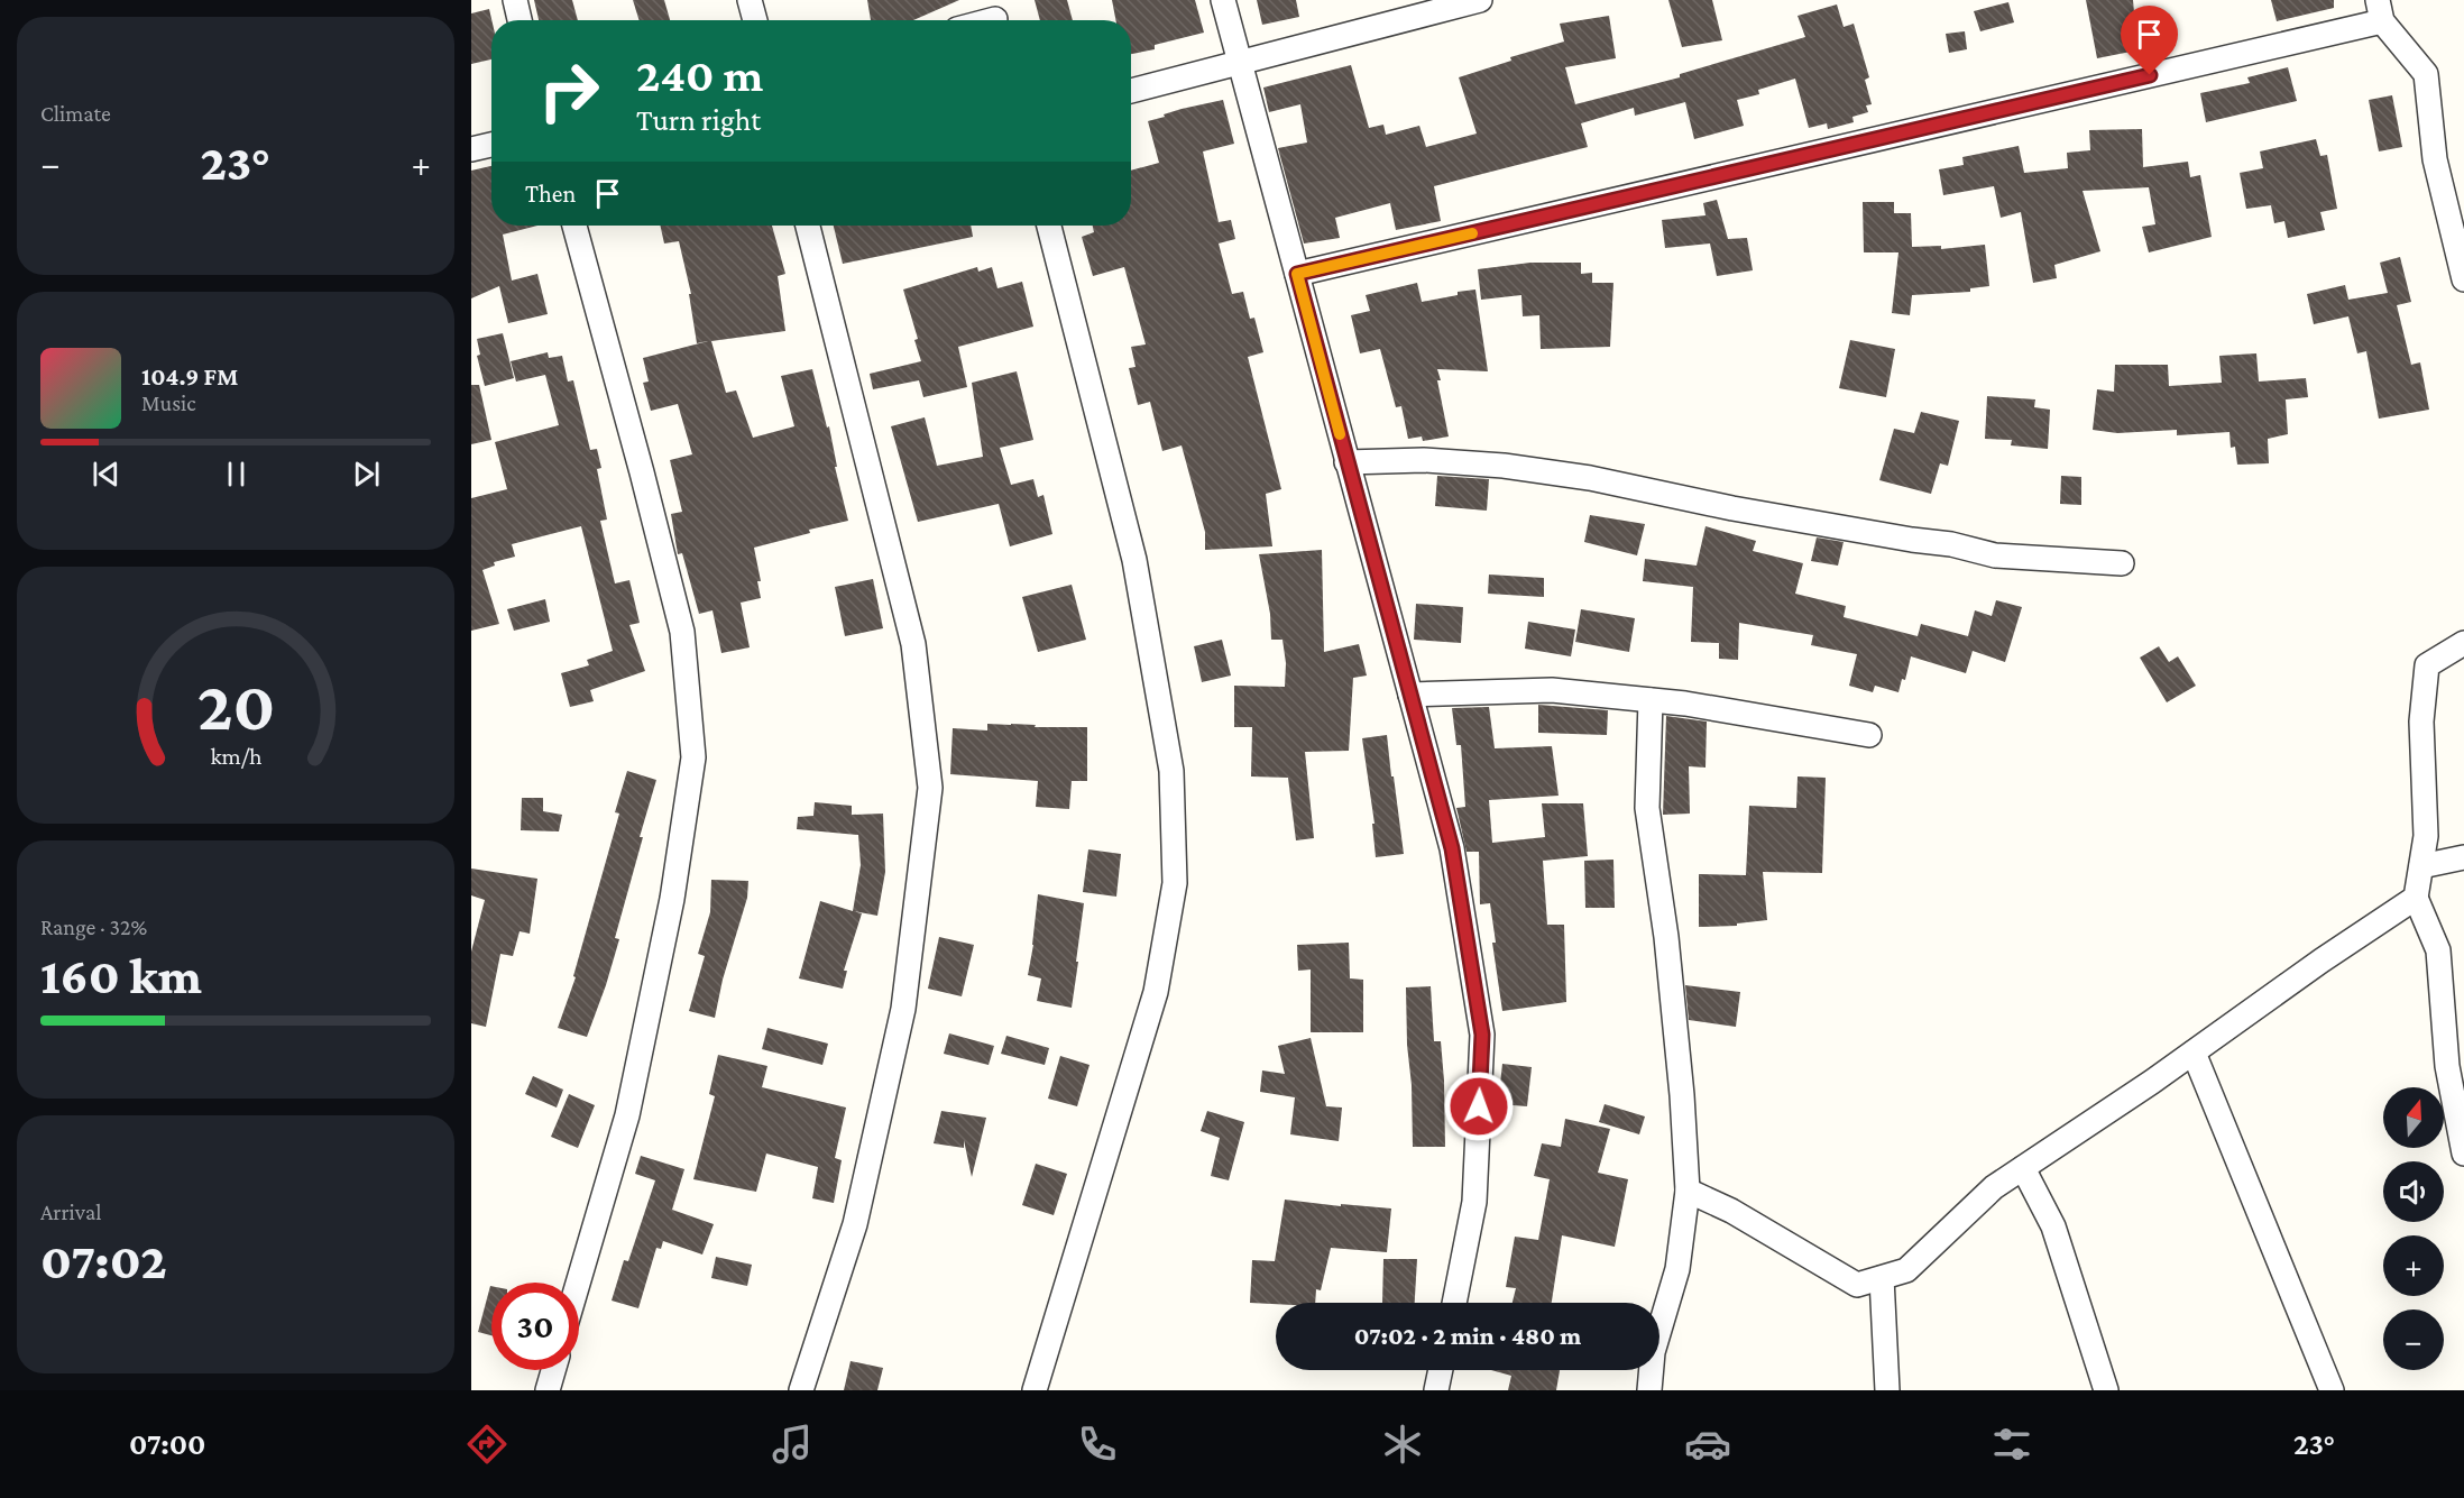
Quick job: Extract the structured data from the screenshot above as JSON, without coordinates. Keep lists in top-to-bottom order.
{
  "north": "top",
  "page": {
    "tile": [
      "Climate",
      ["Range · 32%", "160 km"],
      ["Arrival", "07:02"]
    ],
    "turn": ["240 m", "Turn right"],
    "heat": ["−", "23°", "+"],
    "then": "Then",
    "song": ["104.9 FM", "Music"],
    "map_buttons": ["+", "−"],
    "limit": "30",
    "trip": "07:02 · 2 min · 480 m",
    "tabs": ["07:00", "23°"],
    "gauge": ["20", "km/h"]
  }
}
